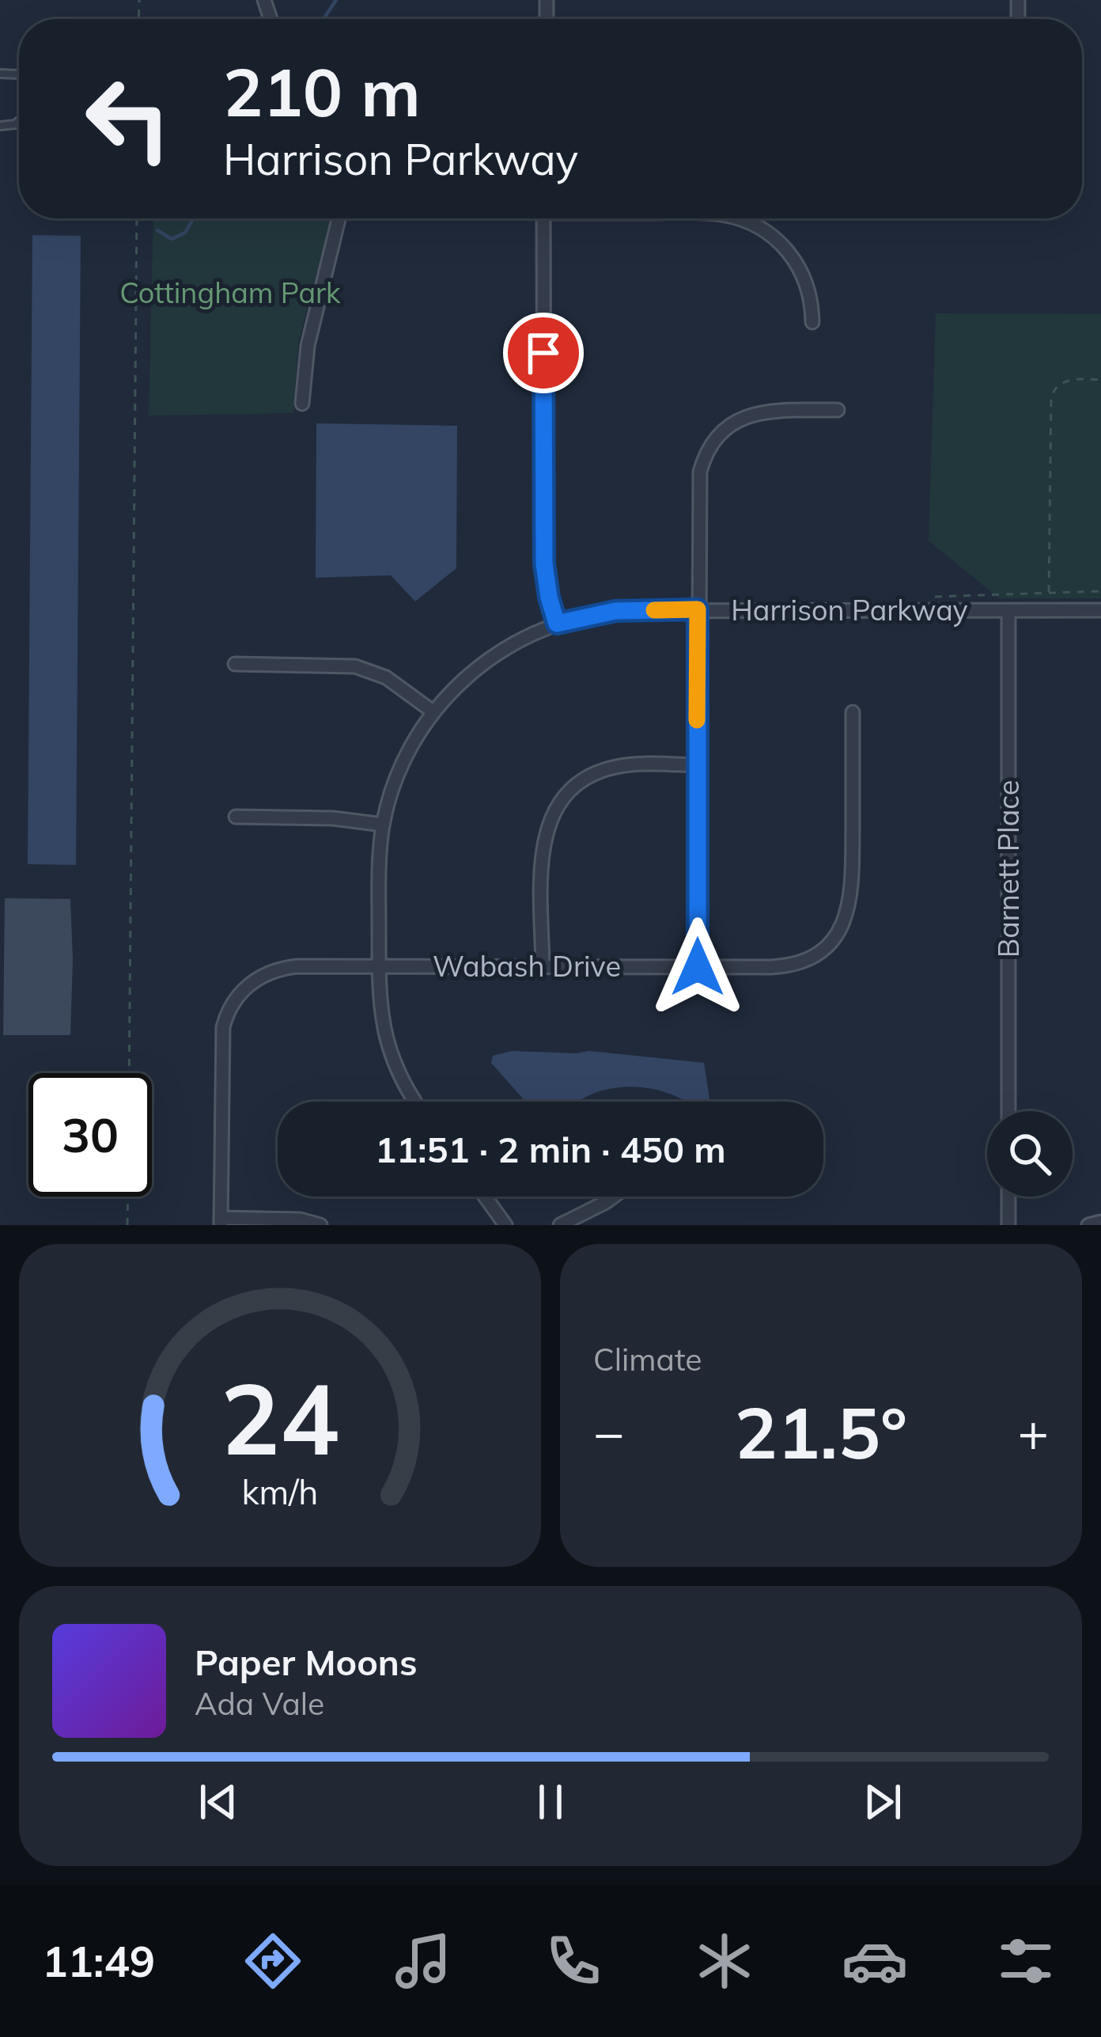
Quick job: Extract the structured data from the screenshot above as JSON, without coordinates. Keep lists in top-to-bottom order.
{
  "streets": {
    "street": ["Harrison Parkway", "Barnett Place", "Wabash Drive"]
  },
  "crossings": [
    ["Harrison Parkway", "Barnett Place"],
    ["Harrison Parkway", "Wabash Drive"]
  ],
  "parks": ["Cottingham Park"],
  "page": {
    "turn": ["210 m", "Harrison Parkway"],
    "limit": "30",
    "trip": "11:51 · 2 min · 450 m",
    "tile": "Climate",
    "heat": ["−", "21.5°", "+"],
    "song": ["Paper Moons", "Ada Vale"],
    "tabs": "11:49",
    "gauge": ["24", "km/h"]
  }
}
